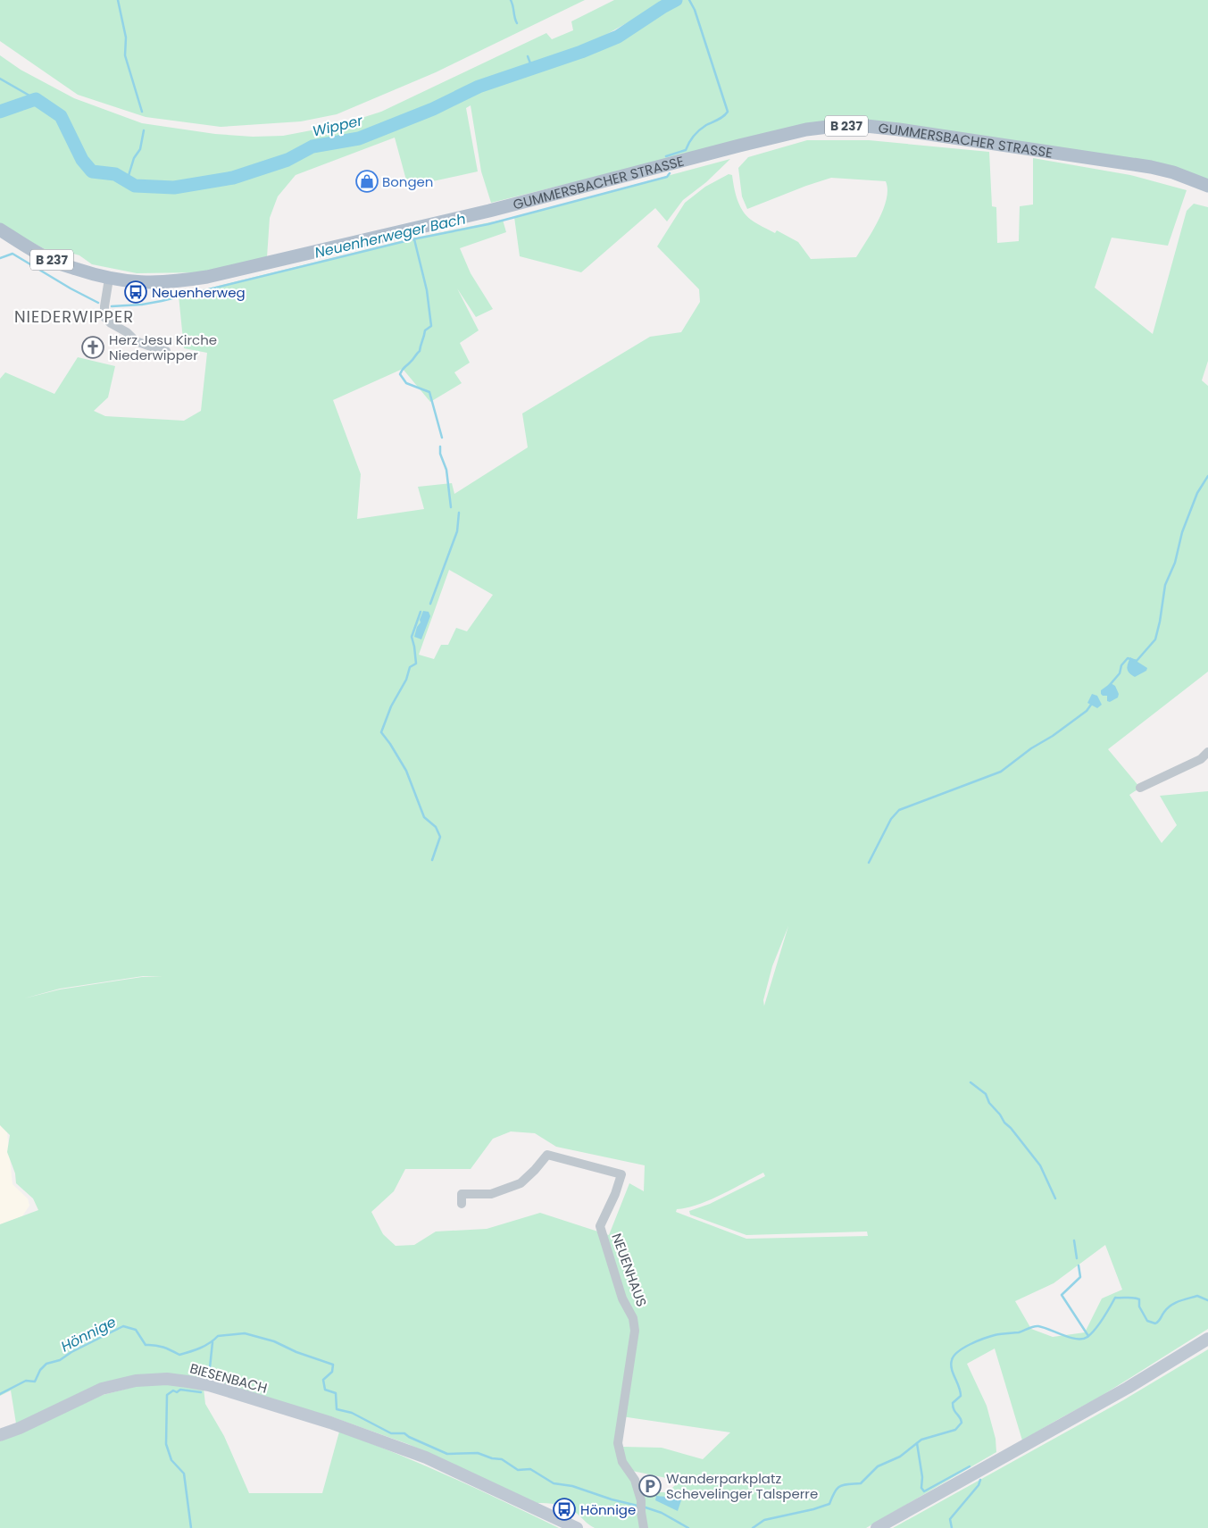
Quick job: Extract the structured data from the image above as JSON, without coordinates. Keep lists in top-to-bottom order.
{
  "streets": {
    "main road": ["B 237", "GUMMERSBACHER STRASSE", "BIESENBACH"],
    "street": ["NEUENHAUS"]
  },
  "districts": ["NIEDERWIPPER"],
  "water": ["Wipper", "Neuenherweger Bach", "Hönnige"],
  "places": {
    "shop": ["Bongen"],
    "bus stop": ["Neuenherweg", "Hönnige"],
    "church": ["Herz Jesu Kirche Niederwipper"],
    "parking": ["Wanderparkplatz Schevelinger Talsperre"]
  }
}
